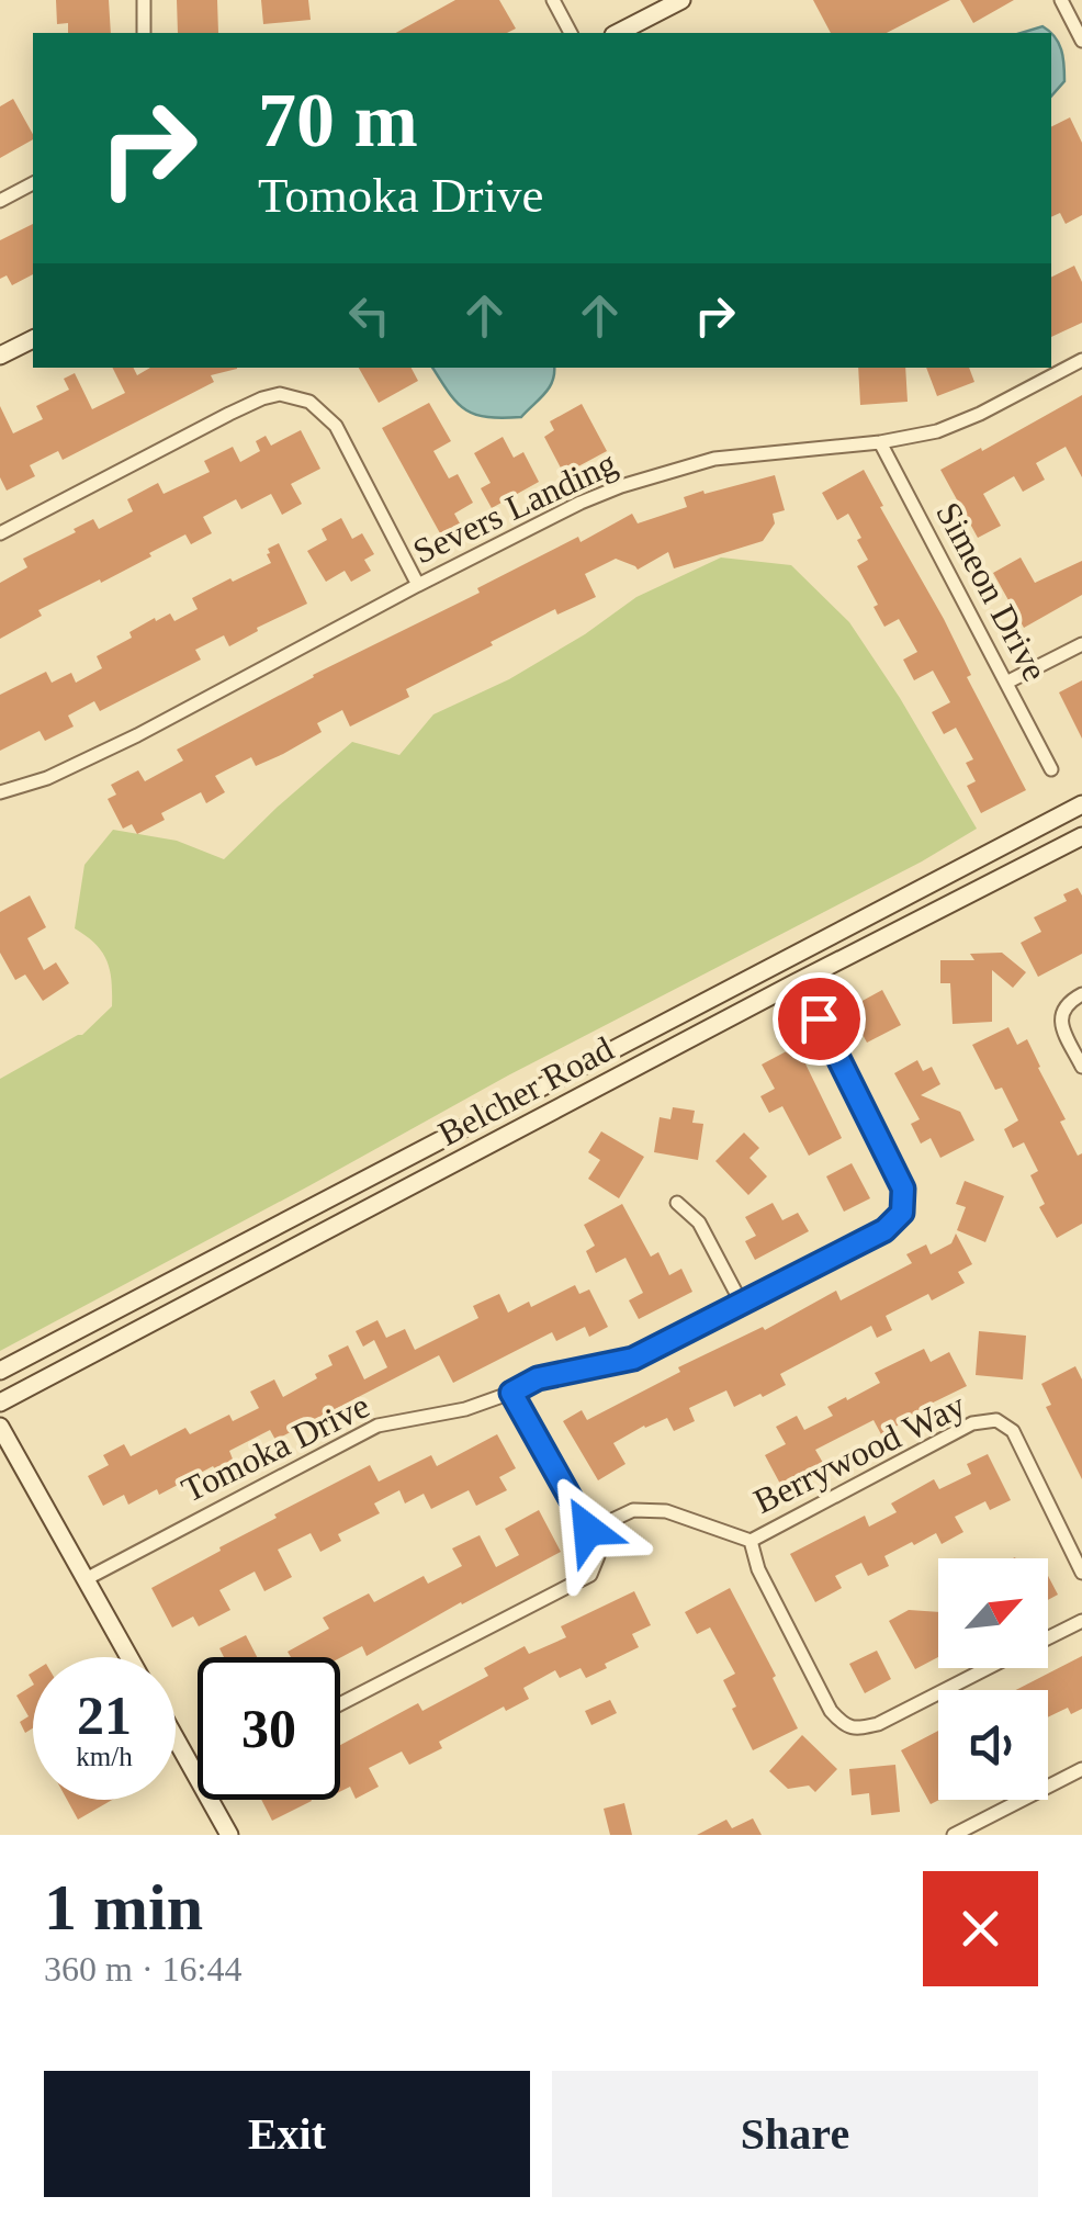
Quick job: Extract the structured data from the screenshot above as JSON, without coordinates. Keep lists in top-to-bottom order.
{
  "streets": {
    "main road": ["Belcher Road"],
    "street": [
      "Severs Landing",
      "Simeon Drive",
      "Tomoka Drive",
      "Berrywood Way"
    ]
  },
  "crossings": [
    ["Severs Landing", "Simeon Drive"]
  ],
  "north": "top right",
  "page": {
    "turn": ["70 m", "Tomoka Drive"],
    "speed": "21 km/h",
    "limit": "30",
    "heading": ["1 min", "360 m · 16:44"],
    "buttons": ["Exit", "Share"]
  }
}
